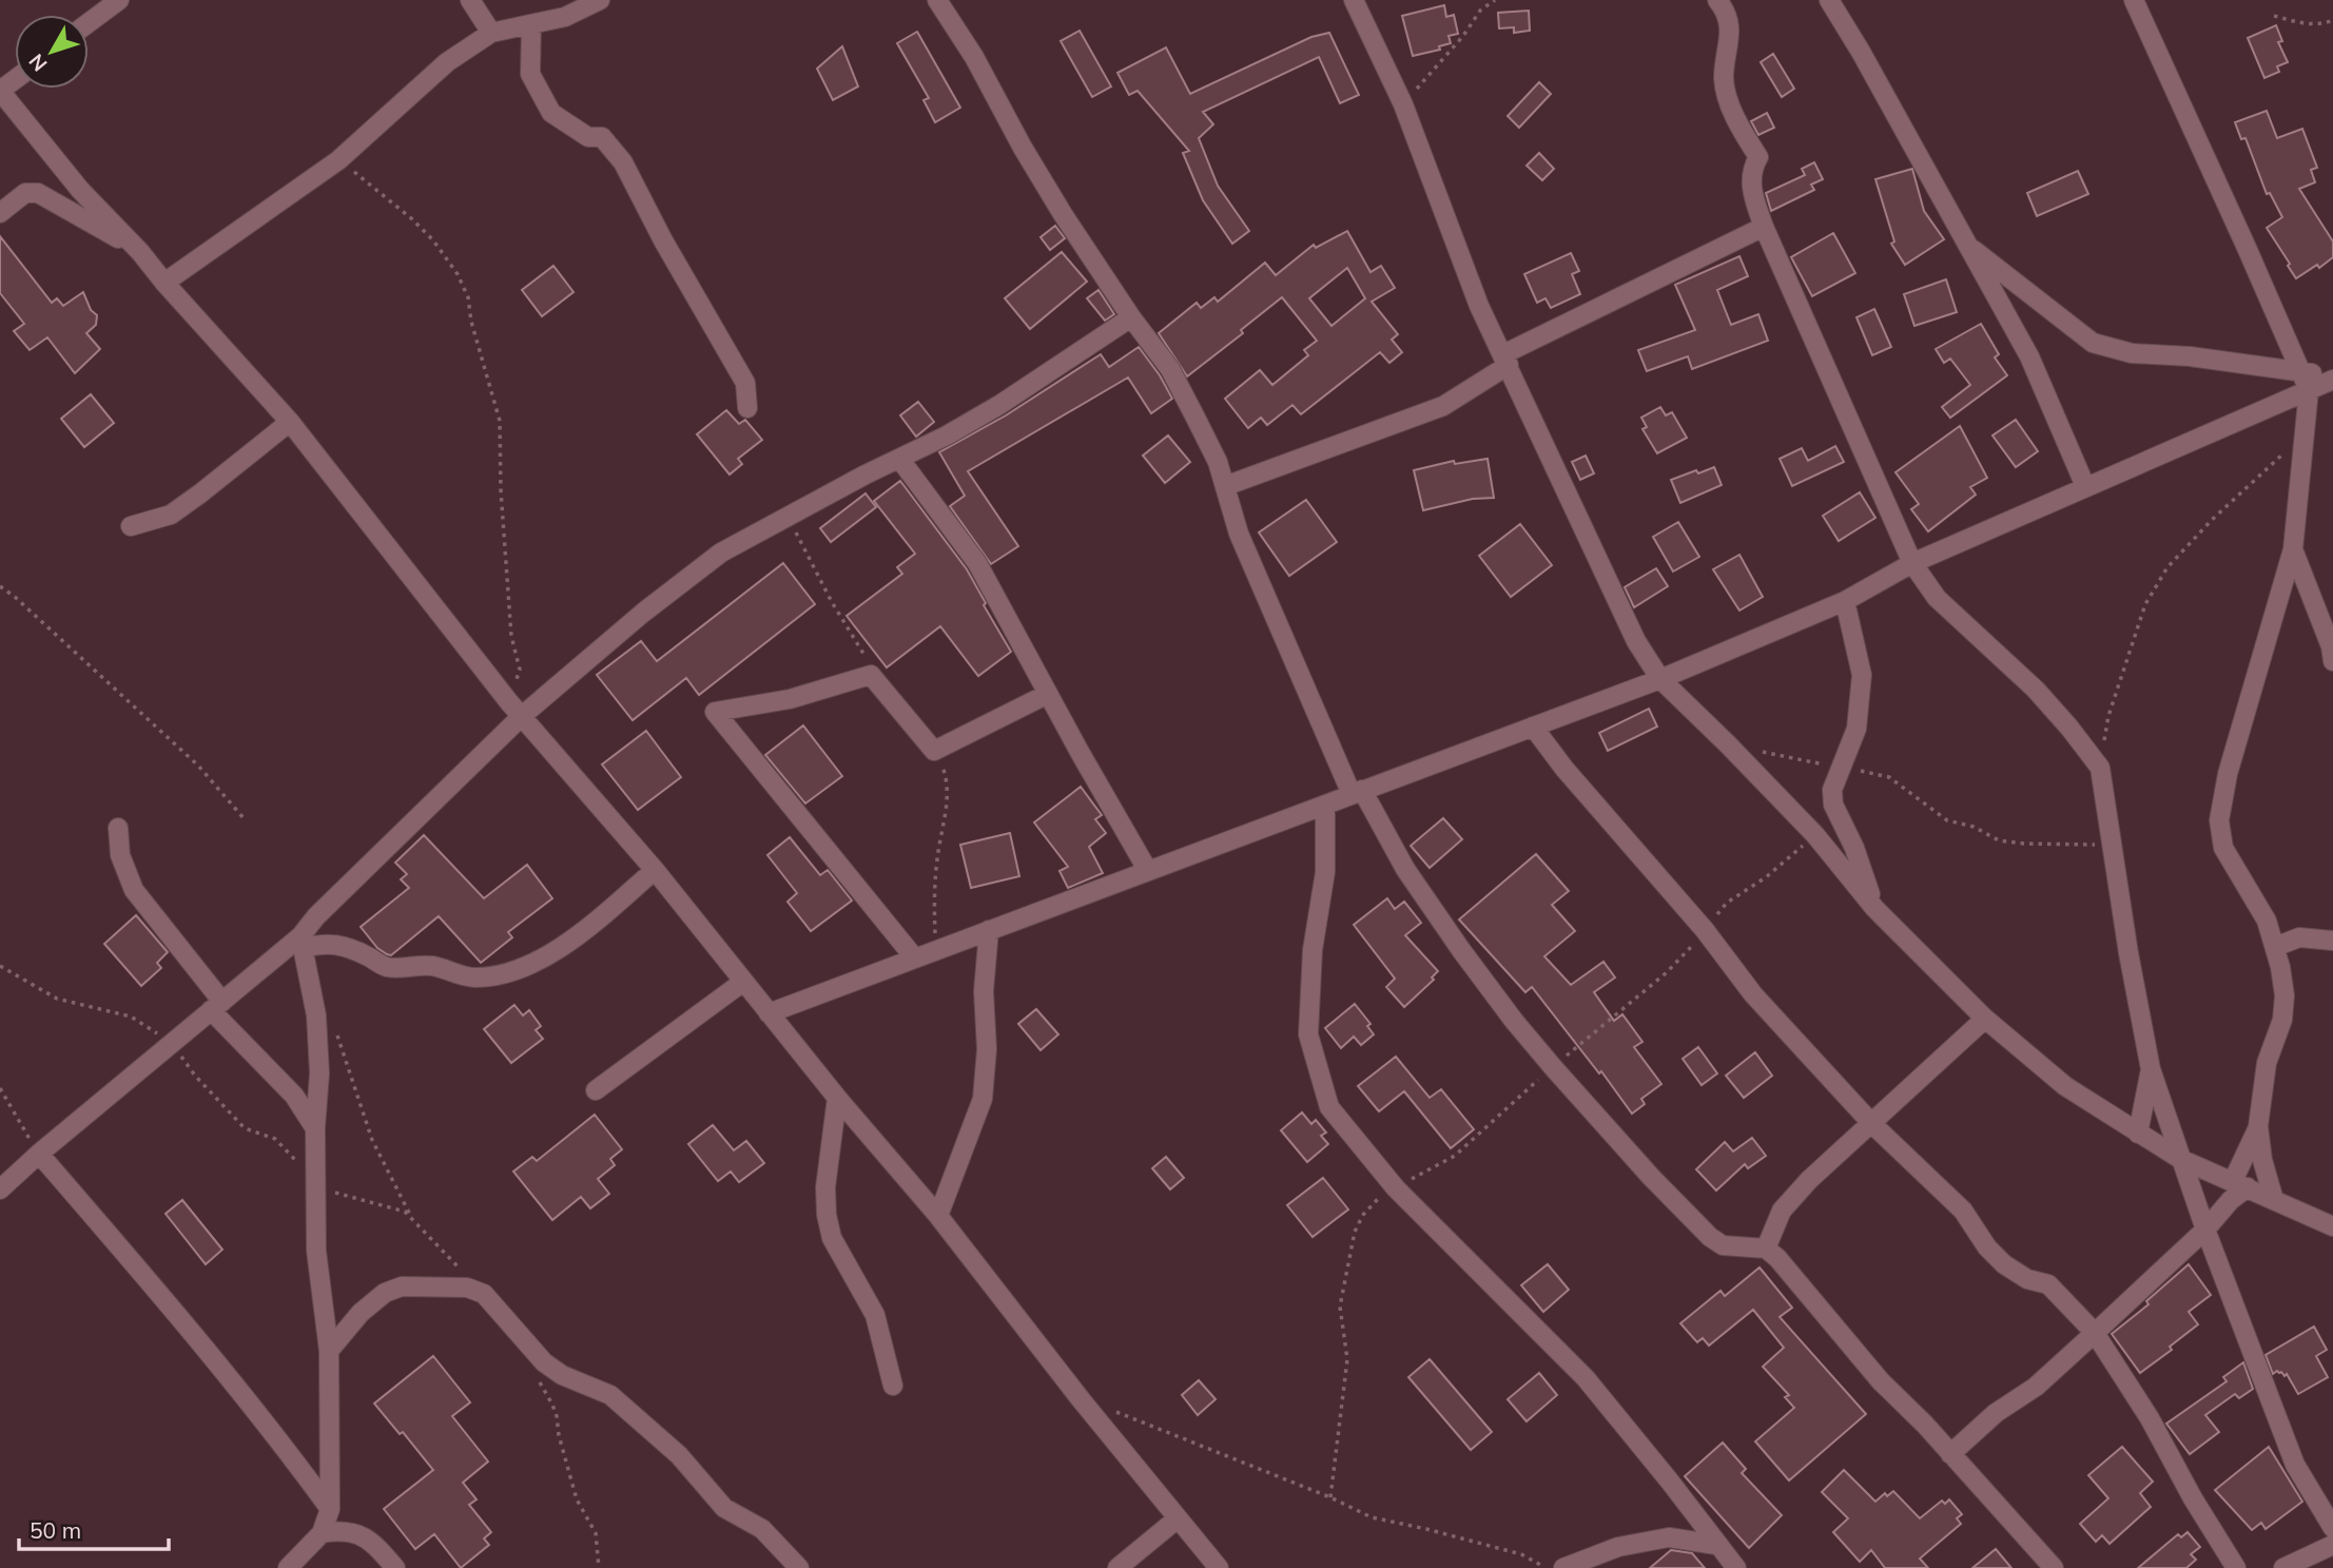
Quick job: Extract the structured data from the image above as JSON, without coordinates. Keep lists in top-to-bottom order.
{
  "scale_bar": "50 m",
  "north": "bottom left"
}
